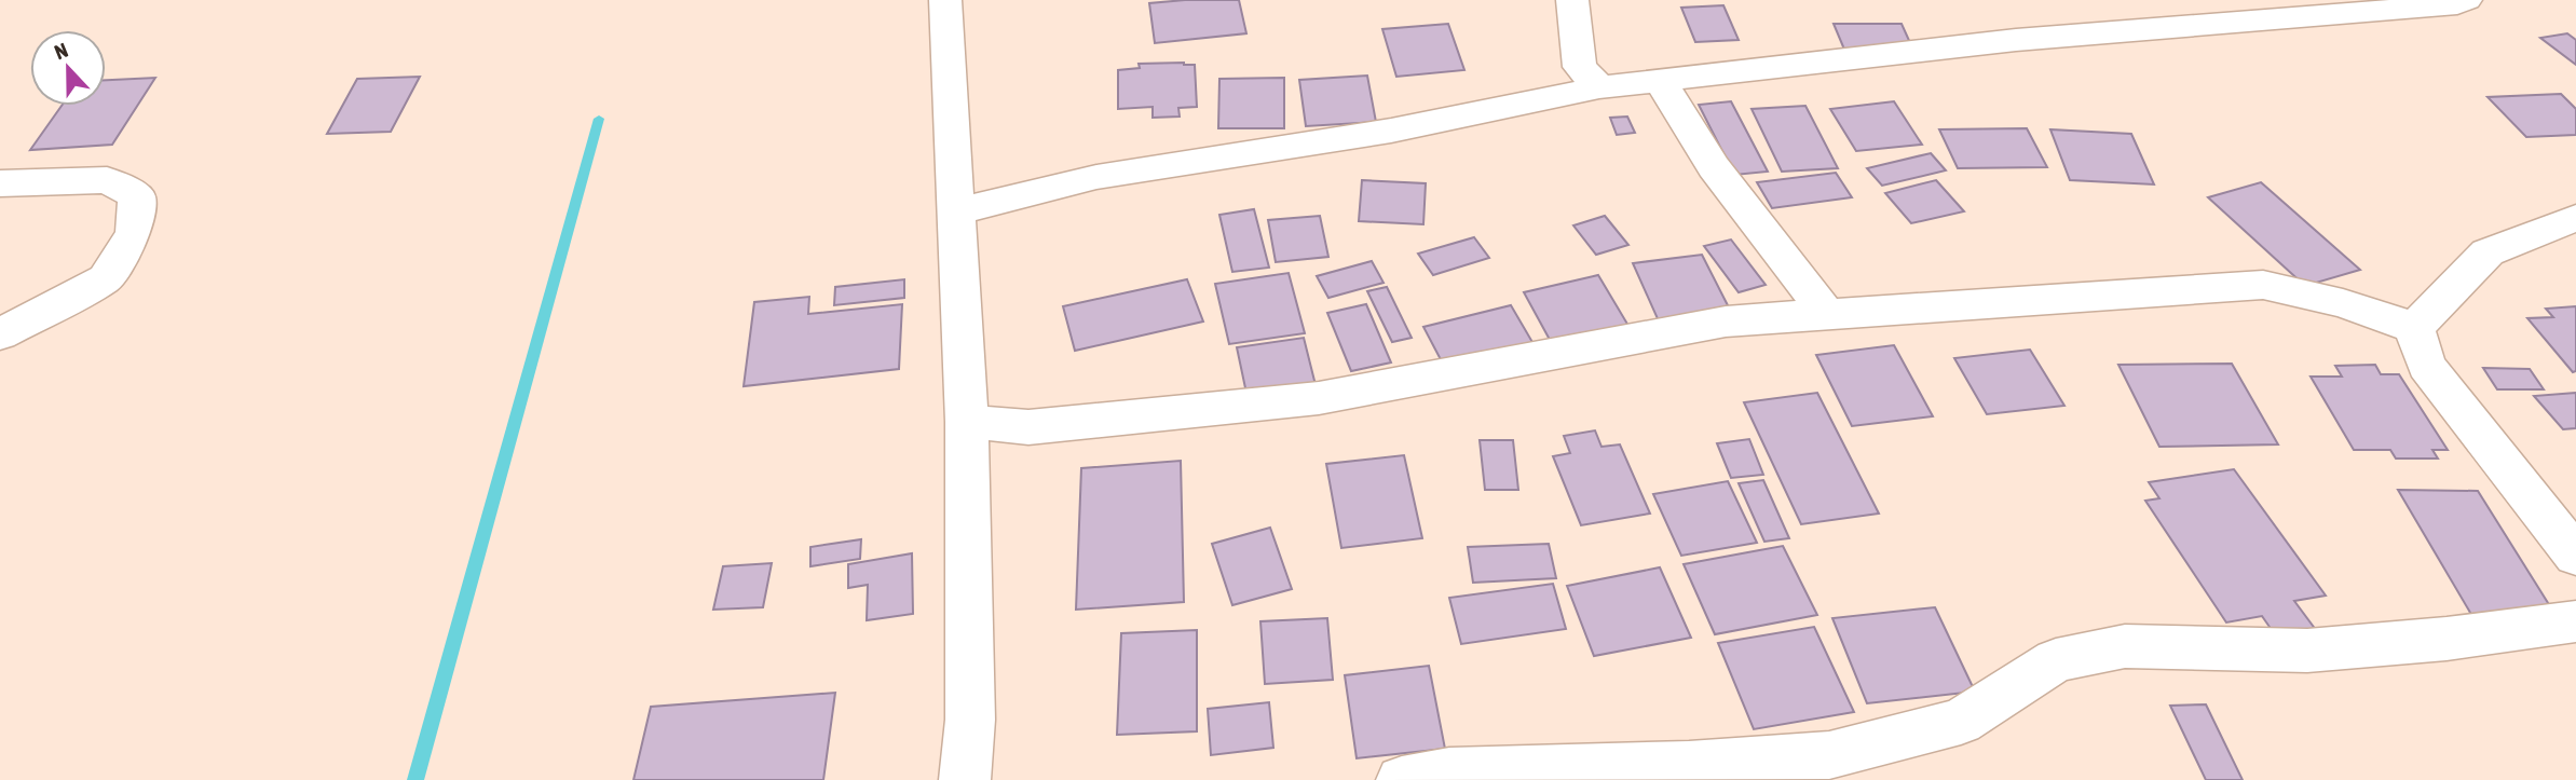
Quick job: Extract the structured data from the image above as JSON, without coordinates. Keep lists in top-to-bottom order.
{
  "north": "top"
}
